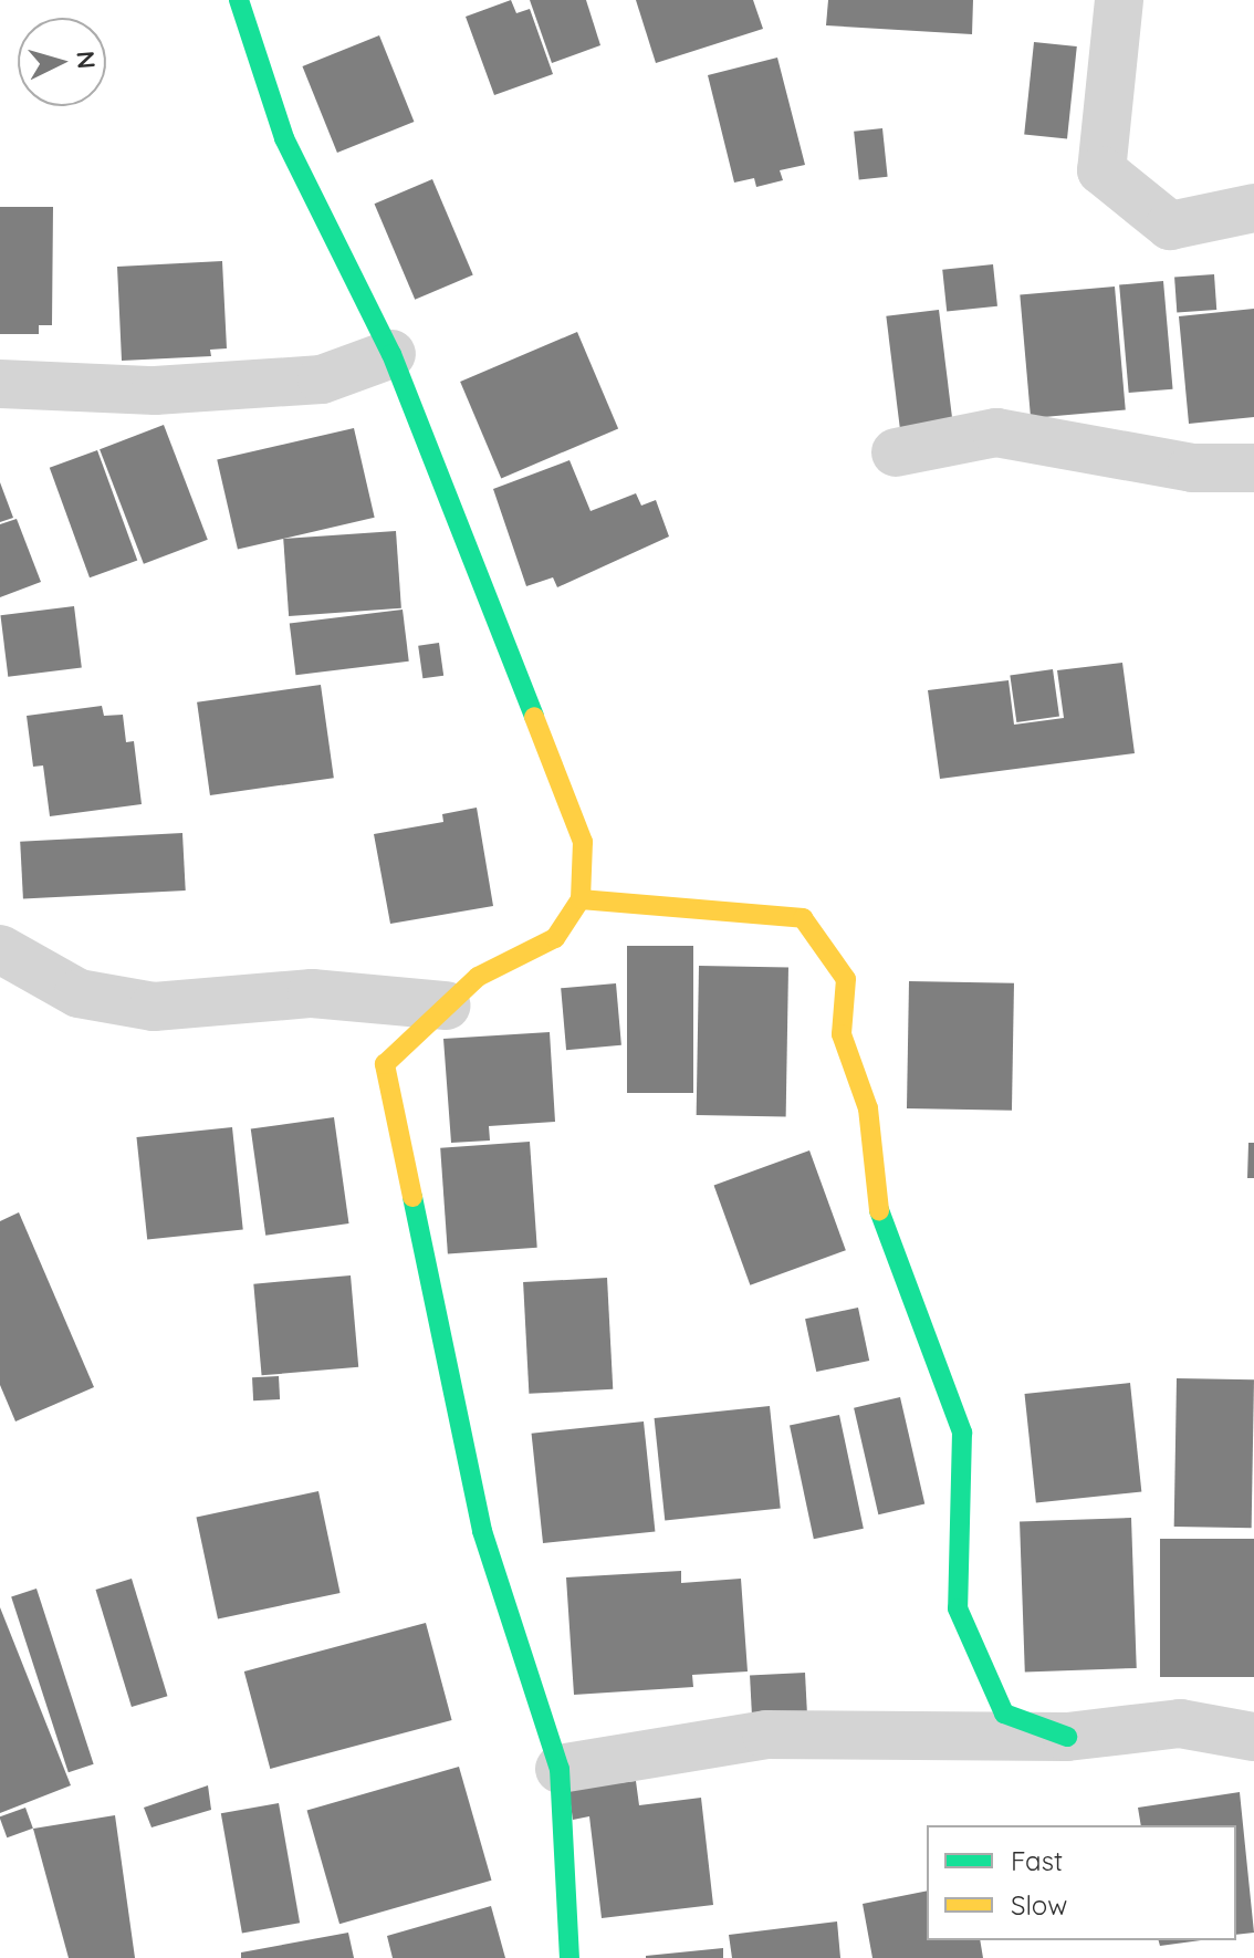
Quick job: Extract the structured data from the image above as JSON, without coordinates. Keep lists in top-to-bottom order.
{
  "legend": ["Fast", "Slow"],
  "north": "right"
}
